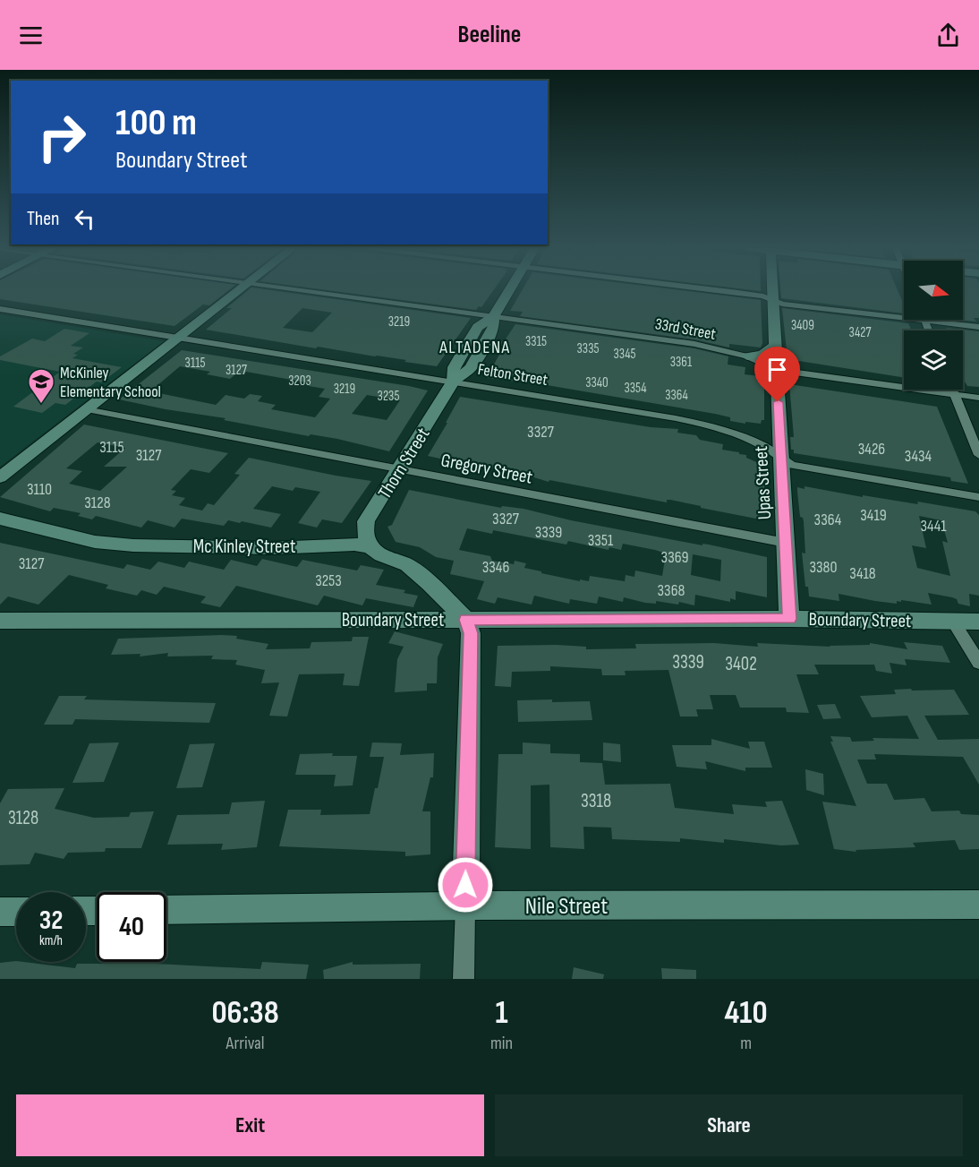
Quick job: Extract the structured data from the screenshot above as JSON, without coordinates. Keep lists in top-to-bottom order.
{
  "streets": {
    "street": [
      "33rd Street",
      "Felton Street",
      "Thorn Street",
      "Gregory Street",
      "Upas Street",
      "Mc Kinley Street",
      "Boundary Street",
      "Nile Street"
    ]
  },
  "crossings": [
    ["33rd Street", "Thorn Street"],
    ["33rd Street", "Upas Street"],
    ["Felton Street", "Thorn Street"],
    ["Felton Street", "Upas Street"],
    ["Thorn Street", "Gregory Street"],
    ["Thorn Street", "Mc Kinley Street"],
    ["Gregory Street", "Upas Street"],
    ["Upas Street", "Boundary Street"],
    ["Mc Kinley Street", "Boundary Street"]
  ],
  "districts": ["ALTADENA"],
  "places": {
    "school or university": ["McKinley Elementary School"]
  },
  "house_numbers": [
    "3219",
    "3409",
    "3427",
    "3315",
    "3335",
    "3345",
    "3361",
    "3115",
    "3127",
    "3203",
    "3340",
    "3354",
    "3219",
    "3364",
    "3235",
    "3327",
    "3115",
    "3426",
    "3127",
    "3434",
    "3110",
    "3128",
    "3419",
    "3327",
    "3364",
    "3441",
    "3339",
    "3351",
    "3369",
    "3127",
    "3346",
    "3380",
    "3418",
    "3253",
    "3368",
    "3339",
    "3402",
    "3318",
    "3128"
  ],
  "north": "right",
  "page": {
    "header": "Beeline",
    "turn": ["100 m", "Boundary Street"],
    "then": "Then",
    "speed": "32 km/h",
    "limit": "40",
    "eta": [
      "06:38",
      "Arrival",
      "1",
      "min",
      "410",
      "m"
    ],
    "buttons": ["Exit", "Share"]
  }
}
